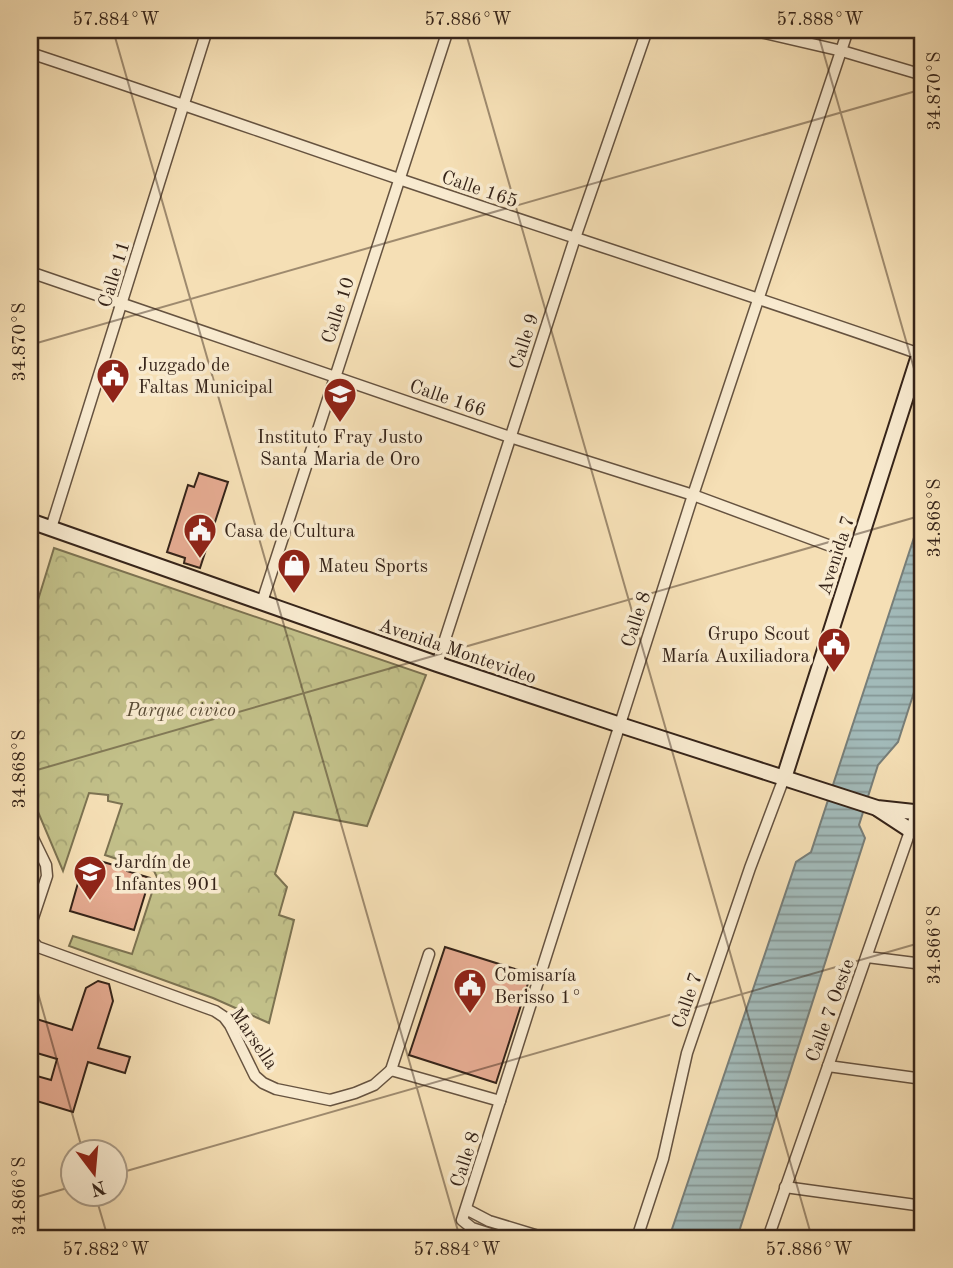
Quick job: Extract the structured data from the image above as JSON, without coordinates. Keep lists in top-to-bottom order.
{
  "streets": {
    "main road": ["Avenida 7", "Avenida Montevideo"],
    "street": [
      "Calle 165",
      "Calle 11",
      "Calle 10",
      "Calle 9",
      "Calle 166",
      "Calle 8",
      "Calle 7",
      "Calle 7 Oeste",
      "Marsella"
    ]
  },
  "crossings": [
    ["Calle 165", "Calle 11"],
    ["Calle 165", "Calle 10"],
    ["Calle 165", "Calle 9"],
    ["Calle 165", "Avenida 7"],
    ["Calle 165", "Calle 8"],
    ["Calle 11", "Calle 166"],
    ["Calle 11", "Avenida Montevideo"],
    ["Calle 10", "Calle 166"],
    ["Calle 10", "Avenida Montevideo"],
    ["Calle 9", "Calle 166"],
    ["Calle 9", "Avenida Montevideo"],
    ["Calle 166", "Avenida 7"],
    ["Calle 166", "Calle 8"],
    ["Avenida 7", "Avenida Montevideo"],
    ["Avenida 7", "Calle 7"],
    ["Calle 8", "Avenida Montevideo"],
    ["Avenida Montevideo", "Calle 7"],
    ["Avenida Montevideo", "Calle 7 Oeste"]
  ],
  "parks": ["Parque civico"],
  "places": {
    "public building": [
      "Juzgado de Faltas Municipal",
      "Casa de Cultura",
      "Grupo Scout María Auxiliadora",
      "Comisaría Berisso 1°"
    ],
    "school or university": ["Instituto Fray Justo Santa Maria de Oro", "Jardín de Infantes 901"],
    "shop": ["Mateu Sports"]
  },
  "north": "bottom",
  "coordinates": [
    "57.884°W",
    "57.886°W",
    "57.888°W",
    "34.870°S",
    "34.868°S",
    "34.866°S",
    "57.882°W"
  ]
}
